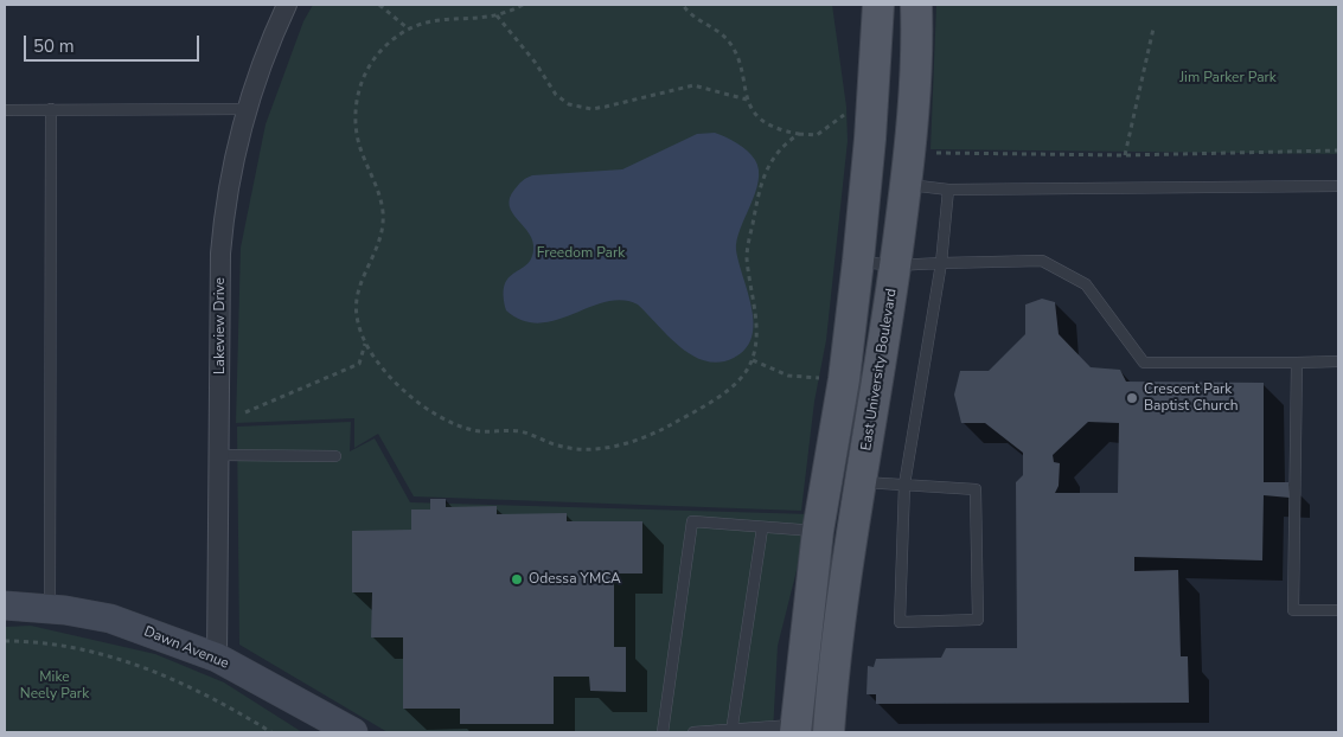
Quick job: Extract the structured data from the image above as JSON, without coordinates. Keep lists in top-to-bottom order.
{
  "streets": {
    "main road": ["East University Boulevard"],
    "street": ["Lakeview Drive", "Dawn Avenue"]
  },
  "crossings": [
    ["Lakeview Drive", "Dawn Avenue"]
  ],
  "parks": ["Jim Parker Park", "Freedom Park", "Mike Neely Park"],
  "places": ["Crescent Park Baptist Church", "Odessa YMCA"],
  "scale_bar": "50 m"
}
